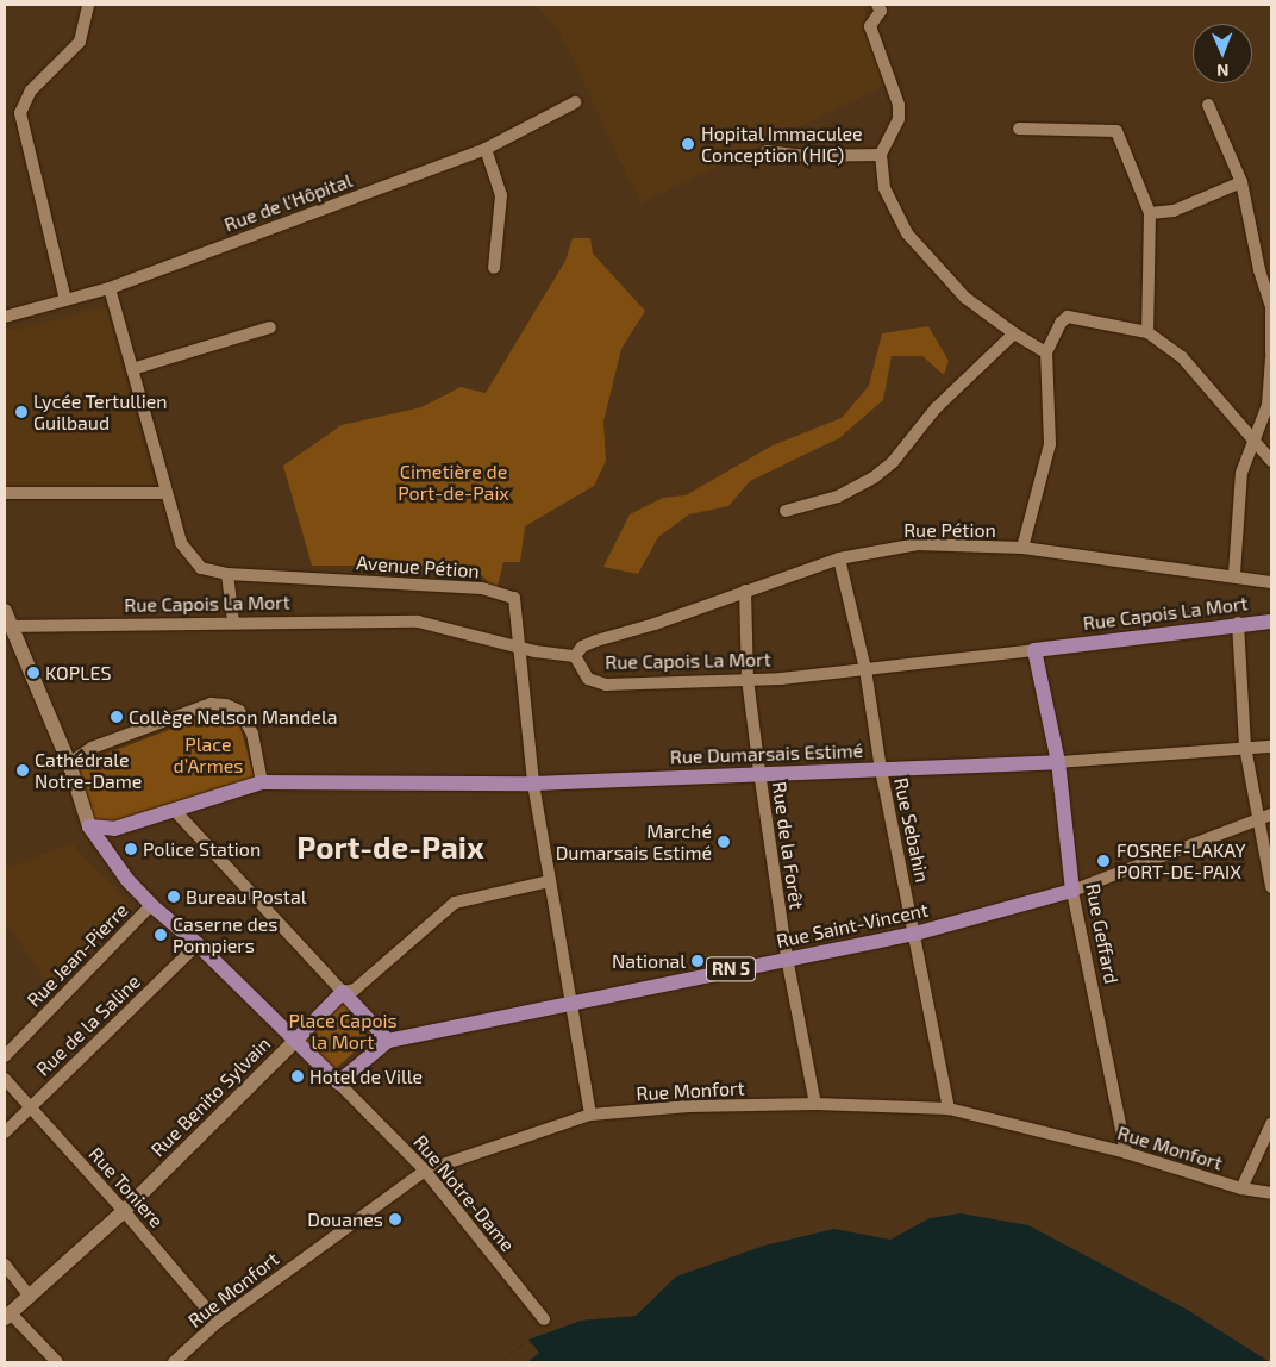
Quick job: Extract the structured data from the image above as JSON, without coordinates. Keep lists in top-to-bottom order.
{
  "streets": {
    "main road": [
      "Rue Capois La Mort",
      "Rue Dumarsais Estimé",
      "Rue Saint-Vincent",
      "Rue Geffard",
      "RN 5",
      "Rue Benito Sylvain",
      "Rue Notre-Dame"
    ],
    "street": [
      "Rue de l'Hôpital",
      "Rue Pétion",
      "Avenue Pétion",
      "Rue Sebahin",
      "Rue de la Forêt",
      "Rue Jean-Pierre",
      "Rue de la Saline",
      "Rue Monfort",
      "Rue Toniere"
    ]
  },
  "crossings": [
    ["Rue de l'Hôpital", "Avenue Pétion"],
    ["Rue Pétion", "Rue Capois La Mort"],
    ["Rue Pétion", "Rue Sebahin"],
    ["Rue Pétion", "Rue de la Forêt"],
    ["Avenue Pétion", "Rue Capois La Mort"],
    ["Avenue Pétion", "Rue Dumarsais Estimé"],
    ["Avenue Pétion", "Rue Saint-Vincent"],
    ["Avenue Pétion", "Rue Monfort"],
    ["Avenue Pétion", "Rue Benito Sylvain"],
    ["Rue Capois La Mort", "Rue Sebahin"],
    ["Rue Capois La Mort", "Rue de la Forêt"],
    ["Rue Capois La Mort", "Rue Geffard"],
    ["Rue Capois La Mort", "Rue Notre-Dame"],
    ["Rue Dumarsais Estimé", "Rue Sebahin"],
    ["Rue Dumarsais Estimé", "Rue de la Forêt"],
    ["Rue Dumarsais Estimé", "Rue Geffard"],
    ["Rue Dumarsais Estimé", "Rue Notre-Dame"],
    ["Rue Sebahin", "Rue Saint-Vincent"],
    ["Rue Sebahin", "Rue Monfort"],
    ["Rue de la Forêt", "Rue Saint-Vincent"],
    ["Rue de la Forêt", "Rue Monfort"],
    ["Rue Saint-Vincent", "Rue Geffard"],
    ["Rue Saint-Vincent", "Rue Notre-Dame"],
    ["Rue Geffard", "Rue Monfort"],
    ["Rue Jean-Pierre", "Rue Notre-Dame"],
    ["Rue de la Saline", "Rue Toniere"],
    ["Rue de la Saline", "Rue Notre-Dame"],
    ["Rue Monfort", "Rue Toniere"],
    ["Rue Monfort", "Rue Notre-Dame"],
    ["Rue Benito Sylvain", "Rue Toniere"],
    ["Rue Benito Sylvain", "Rue Notre-Dame"]
  ],
  "districts": ["Port-de-Paix"],
  "parks": ["Cimetière de Port-de-Paix", "Place d’Armes", "Place Capois la Mort"],
  "places": [
    "Hopital Immaculee Conception (HIC)",
    "Lycée Tertullien Guilbaud",
    "KOPLES",
    "Collège Nelson Mandela",
    "Cathédrale Notre-Dame",
    "Marché Dumarsais Estimé",
    "Police Station",
    "FOSREF-LAKAY PORT-DE-PAIX",
    "Bureau Postal",
    "Caserne des Pompiers",
    "National",
    "Hotel de Ville",
    "Douanes"
  ],
  "north": "bottom"
}
